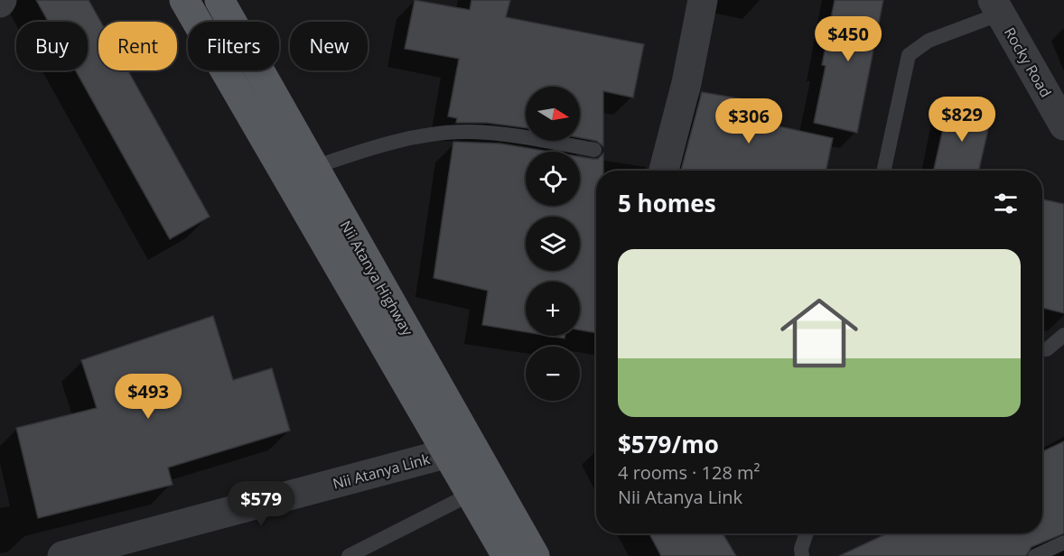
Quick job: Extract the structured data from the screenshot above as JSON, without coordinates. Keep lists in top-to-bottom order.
{
  "streets": {
    "main road": ["Nii Atanya Highway"],
    "street": ["Rocky Road", "Nii Atanya Link"]
  },
  "north": "right",
  "page": {
    "price": [
      "$450",
      "$829",
      "$306",
      "$493",
      "$579"
    ],
    "chip": [
      "Buy",
      "Rent",
      "Filters",
      "New"
    ],
    "map_buttons": ["+", "−"],
    "heading": "5 homes",
    "list": [
      {
        "name": "$579/mo",
        "note": "4 rooms · 128 m² · Nii Atanya Link"
      }
    ]
  }
}
